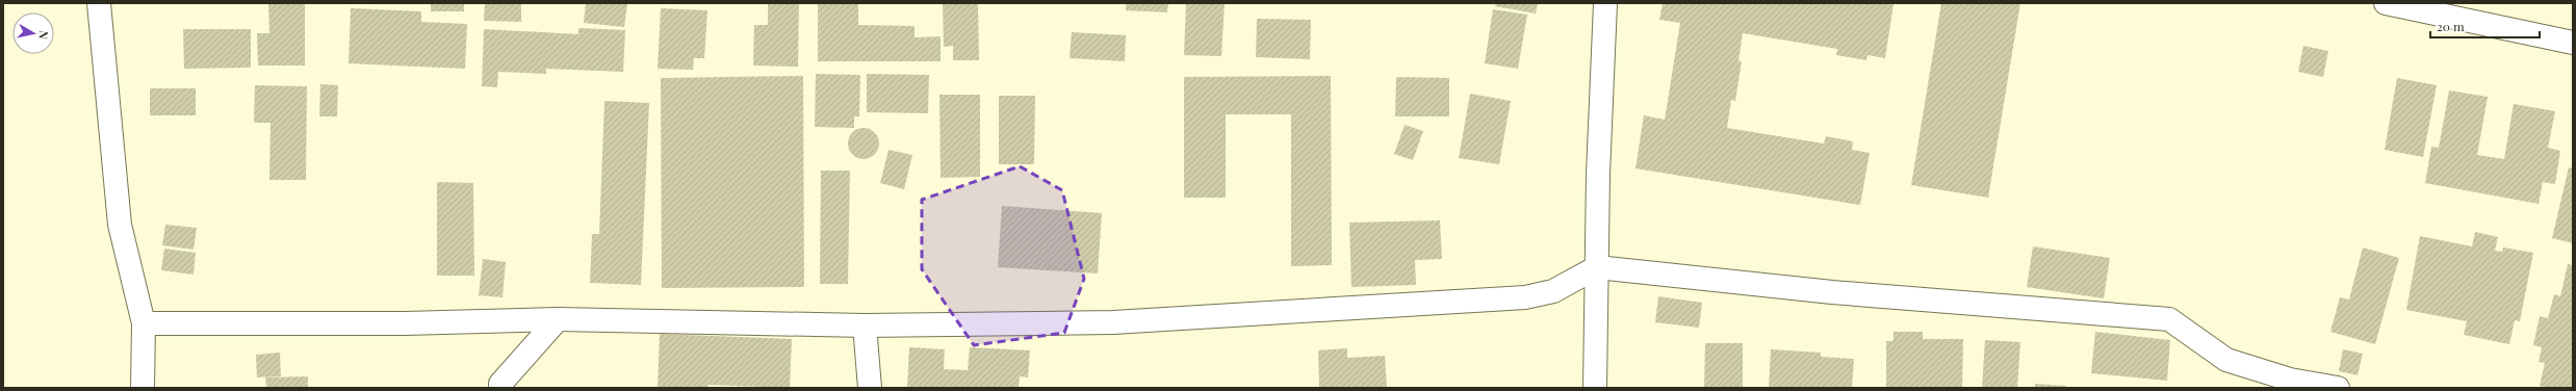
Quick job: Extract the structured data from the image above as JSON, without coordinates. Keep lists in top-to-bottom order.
{
  "scale_bar": "20 m",
  "north": "right"
}
